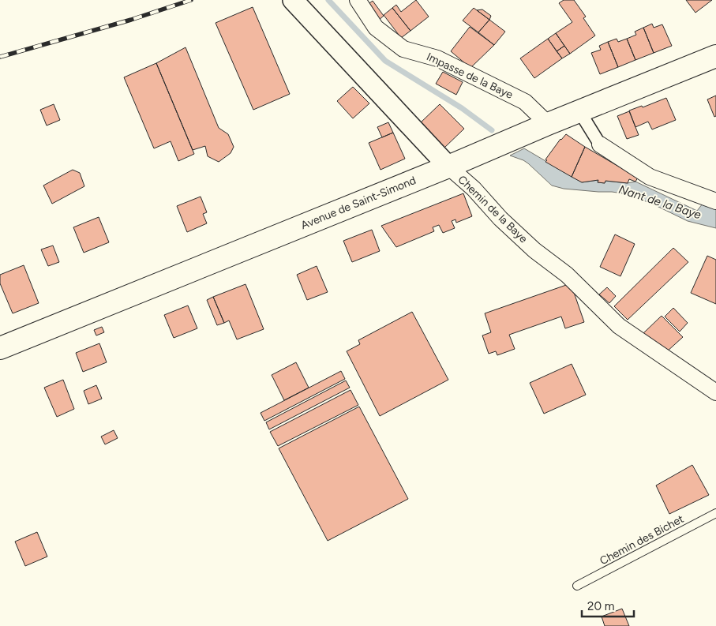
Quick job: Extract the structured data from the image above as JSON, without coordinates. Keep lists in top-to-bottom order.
{
  "streets": {
    "main road": ["Avenue de Saint-Simond"],
    "street": ["Impasse de la Baye", "Chemin de la Baye"],
    "lane": ["Chemin des Bichet"]
  },
  "crossings": [
    ["Impasse de la Baye", "Avenue de Saint-Simond"],
    ["Avenue de Saint-Simond", "Chemin de la Baye"]
  ],
  "water": ["Nant de la Baye"],
  "scale_bar": "20 m"
}
